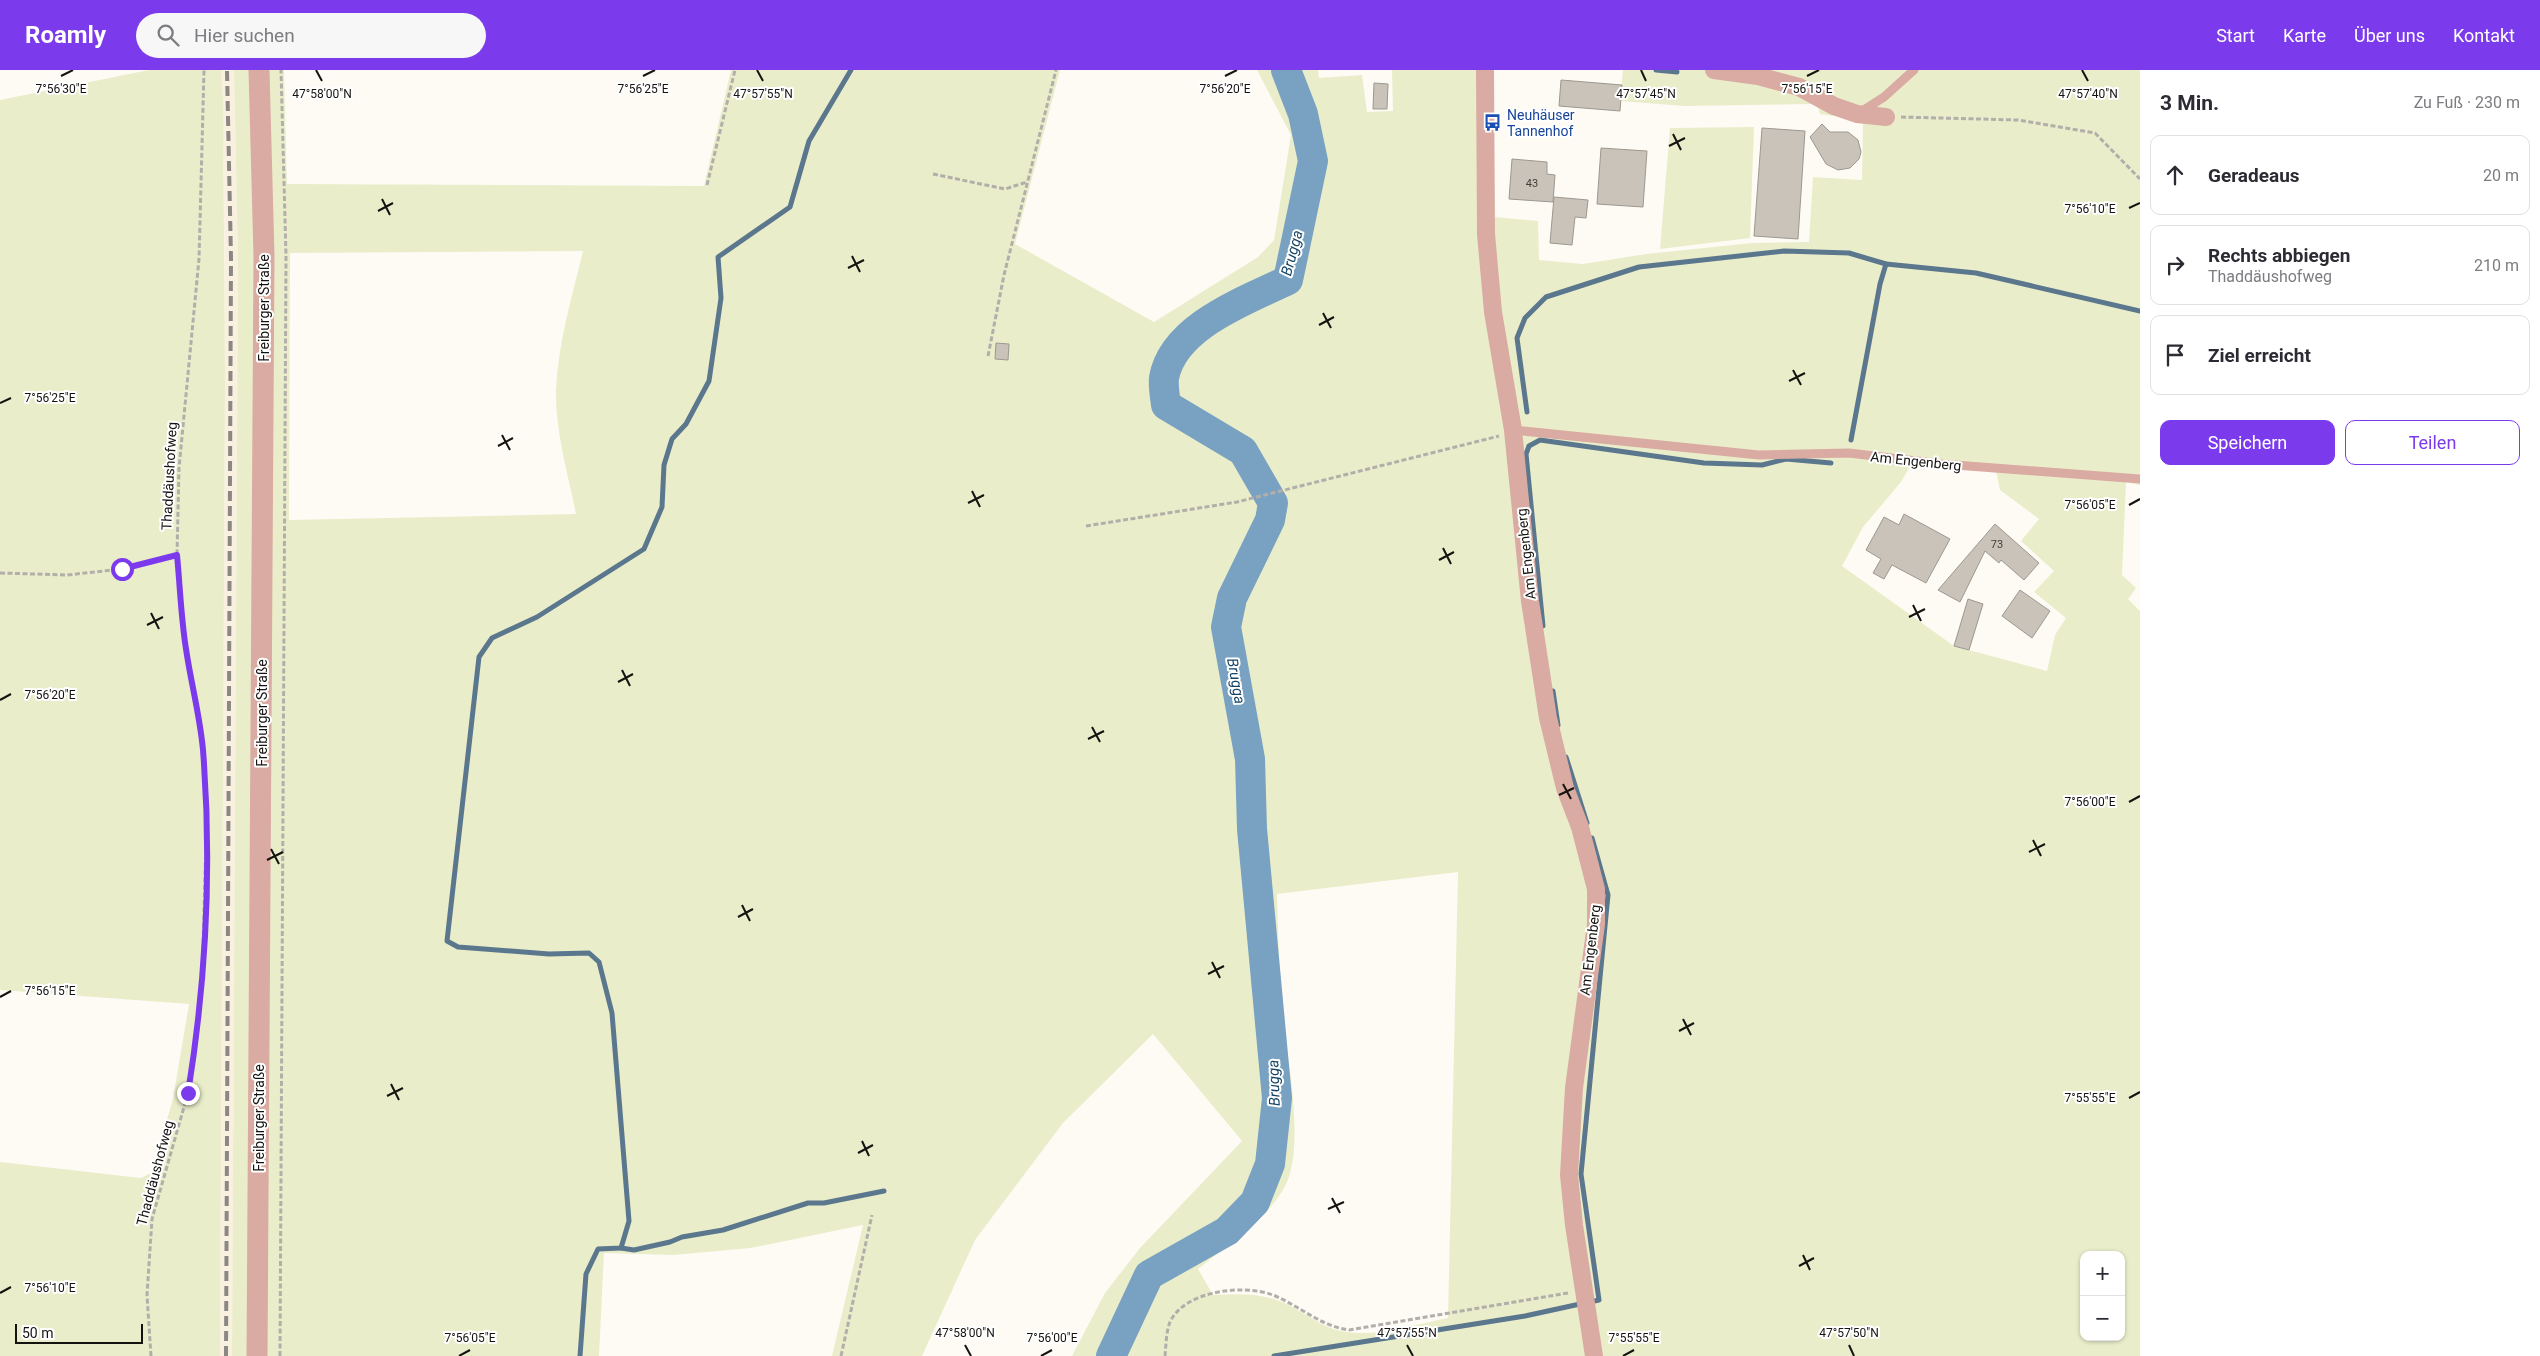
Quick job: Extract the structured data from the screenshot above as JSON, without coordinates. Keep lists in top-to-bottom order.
{
  "streets": {
    "street": ["Freiburger Straße", "Am Engenberg"],
    "path": ["Thaddäushofweg"]
  },
  "water": ["Brugga"],
  "places": {
    "bus stop": ["Neuhäuser Tannenhof"]
  },
  "house_numbers": ["43", "73"],
  "scale_bar": "50 m",
  "page": {
    "header": "Roamly",
    "search": "Hier suchen",
    "nav": [
      "Start",
      "Karte",
      "Über uns",
      "Kontakt"
    ],
    "heading": ["3 Min.", "Zu Fuß · 230 m"],
    "list": [
      ["Geradeaus", "20 m"],
      ["Rechts abbiegen", "Thaddäushofweg", "210 m"],
      "Ziel erreicht"
    ],
    "buttons": ["Speichern", "Teilen"],
    "map_buttons": ["+", "−"],
    "scale": "50 m"
  },
  "coordinates": [
    "7°56'15\"E",
    "7°56'25\"E",
    "7°56'20\"E",
    "7°56'30\"E",
    "47°58'00\"N",
    "47°57'55\"N",
    "47°57'45\"N",
    "47°57'40\"N",
    "7°56'10\"E",
    "7°56'05\"E",
    "7°56'00\"E",
    "7°55'55\"E",
    "47°57'50\"N"
  ]
}
